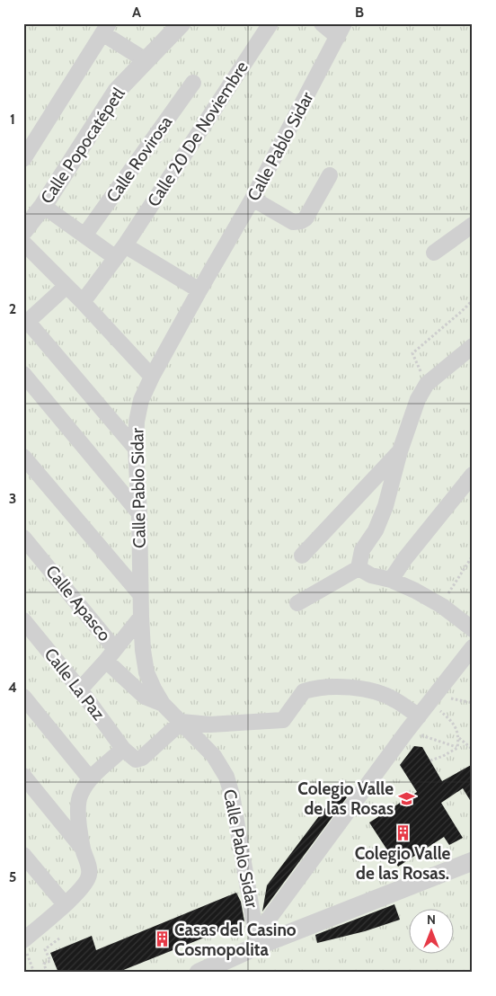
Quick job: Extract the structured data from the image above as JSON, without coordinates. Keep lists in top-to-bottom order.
{
  "streets": {
    "street": [
      "Calle 20 De Noviembre",
      "Calle Popocatépetl",
      "Calle Pablo Sidar",
      "Calle Rovirosa",
      "Calle Apasco",
      "Calle La Paz"
    ]
  },
  "crossings": [
    ["Calle Pablo Sidar", "Calle Apasco"]
  ],
  "places": {
    "school or university": ["Colegio Valle de las Rosas"],
    "building": ["Colegio Valle de las Rosas.", "Casas del Casino Cosmopolita"]
  },
  "north": "top",
  "grid": {
    "columns": ["A", "B"],
    "rows": [
      "1",
      "2",
      "3",
      "4",
      "5"
    ]
  }
}
